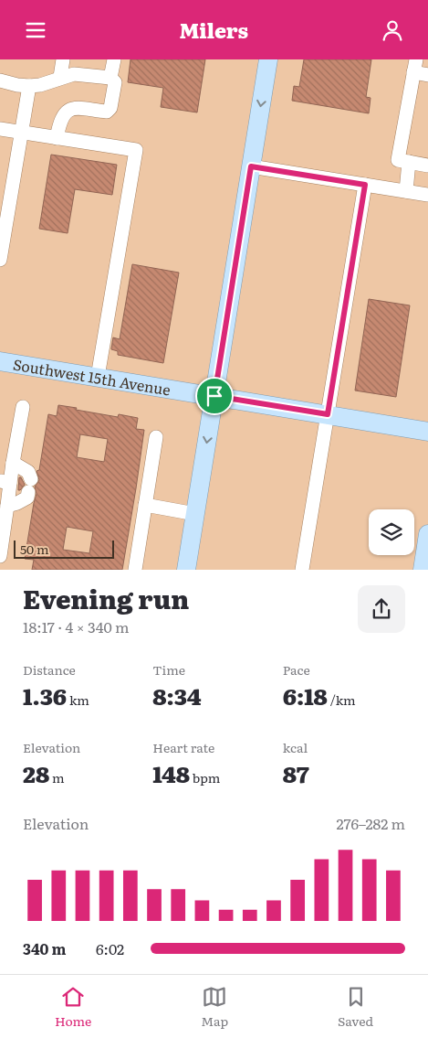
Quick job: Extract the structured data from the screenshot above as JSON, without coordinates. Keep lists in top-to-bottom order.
{
  "streets": {
    "main road": ["Southwest 15th Avenue"]
  },
  "scale_bar": "50 m",
  "page": {
    "header": "Milers",
    "scale": "50 m",
    "heading": ["Evening run", "18:17 · 4 × 340 m"],
    "stats": [
      ["Distance", "1.36 km"],
      ["Time", "8:34"],
      ["Pace", "6:18 /km"],
      ["Elevation", "28 m"],
      ["Heart rate", "148 bpm"],
      ["kcal", "87"]
    ],
    "chart": ["Elevation", "276–282 m"],
    "list": [
      {
        "name": "340 m",
        "note": "6:02"
      }
    ],
    "tabs": ["Home", "Map", "Saved"]
  }
}
